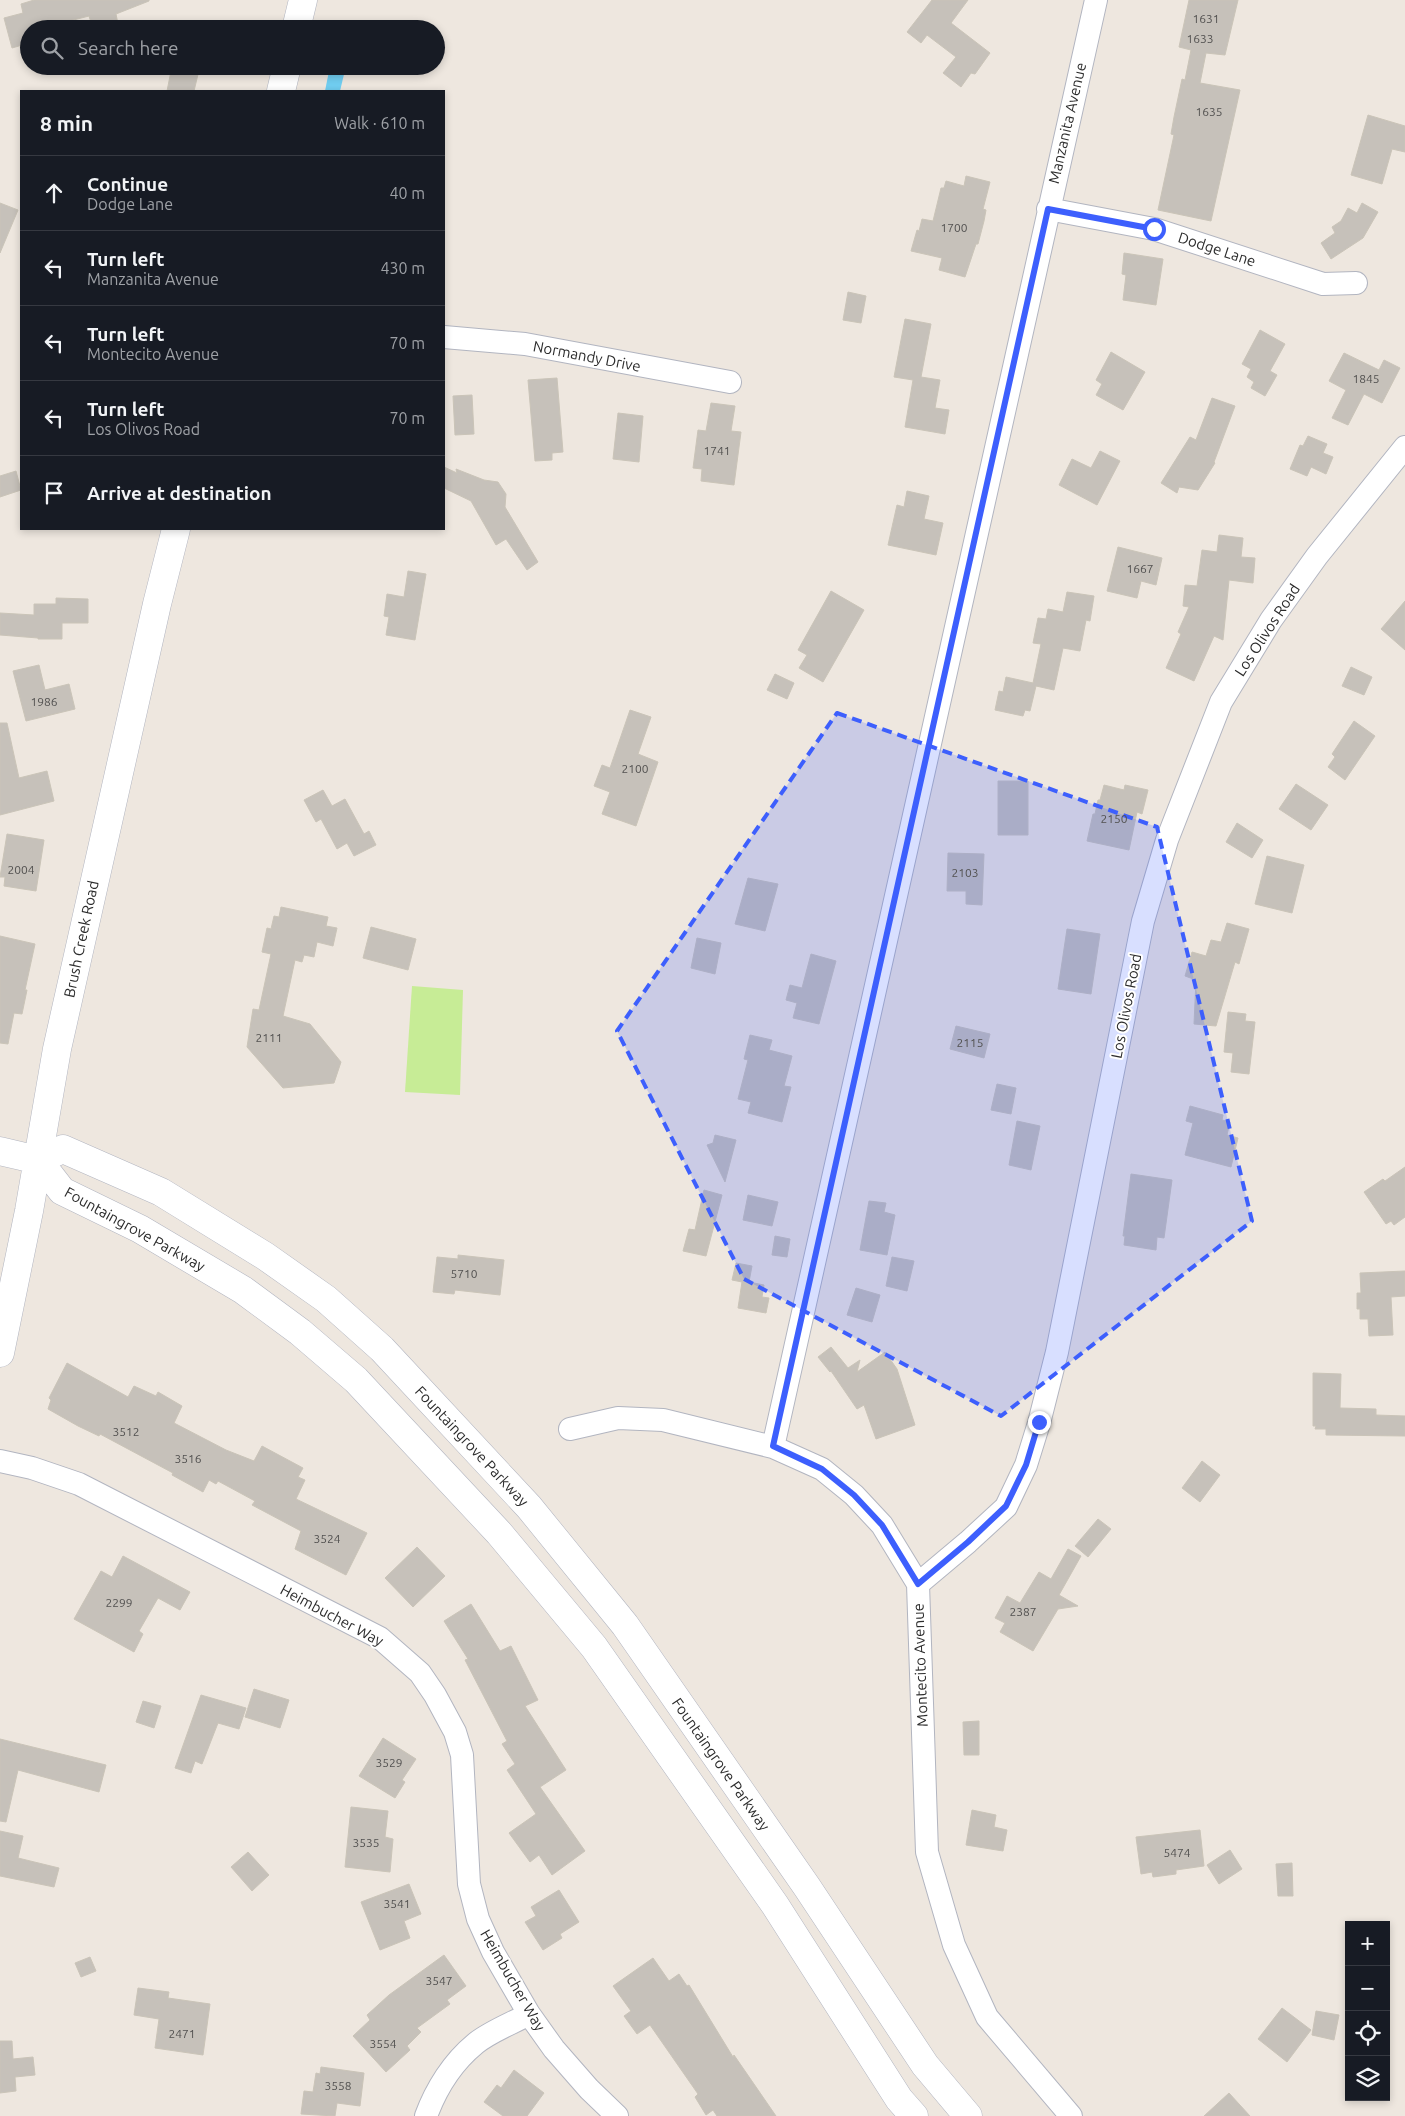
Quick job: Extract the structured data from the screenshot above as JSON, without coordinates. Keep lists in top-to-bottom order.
{
  "streets": {
    "main road": ["Brush Creek Road", "Fountaingrove Parkway"],
    "street": [
      "Manzanita Avenue",
      "Dodge Lane",
      "Normandy Drive",
      "Los Olivos Road",
      "Heimbucher Way",
      "Montecito Avenue"
    ]
  },
  "crossings": [
    ["Manzanita Avenue", "Dodge Lane"],
    ["Manzanita Avenue", "Montecito Avenue"],
    ["Los Olivos Road", "Montecito Avenue"],
    ["Brush Creek Road", "Fountaingrove Parkway"]
  ],
  "house_numbers": [
    "1631",
    "1633",
    "1635",
    "1700",
    "1845",
    "1741",
    "1667",
    "1986",
    "2100",
    "2150",
    "2004",
    "2103",
    "2111",
    "2115",
    "5710",
    "3512",
    "3516",
    "3524",
    "2299",
    "2387",
    "3529",
    "3535",
    "5474",
    "3541",
    "3547",
    "2471",
    "3554",
    "3558"
  ],
  "page": {
    "search": "Search here",
    "heading": ["8 min", "Walk · 610 m"],
    "list": [
      ["Continue", "Dodge Lane", "40 m"],
      ["Turn left", "Manzanita Avenue", "430 m"],
      ["Turn left", "Montecito Avenue", "70 m"],
      ["Turn left", "Los Olivos Road", "70 m"],
      "Arrive at destination"
    ],
    "map_buttons": ["+", "−"]
  }
}
